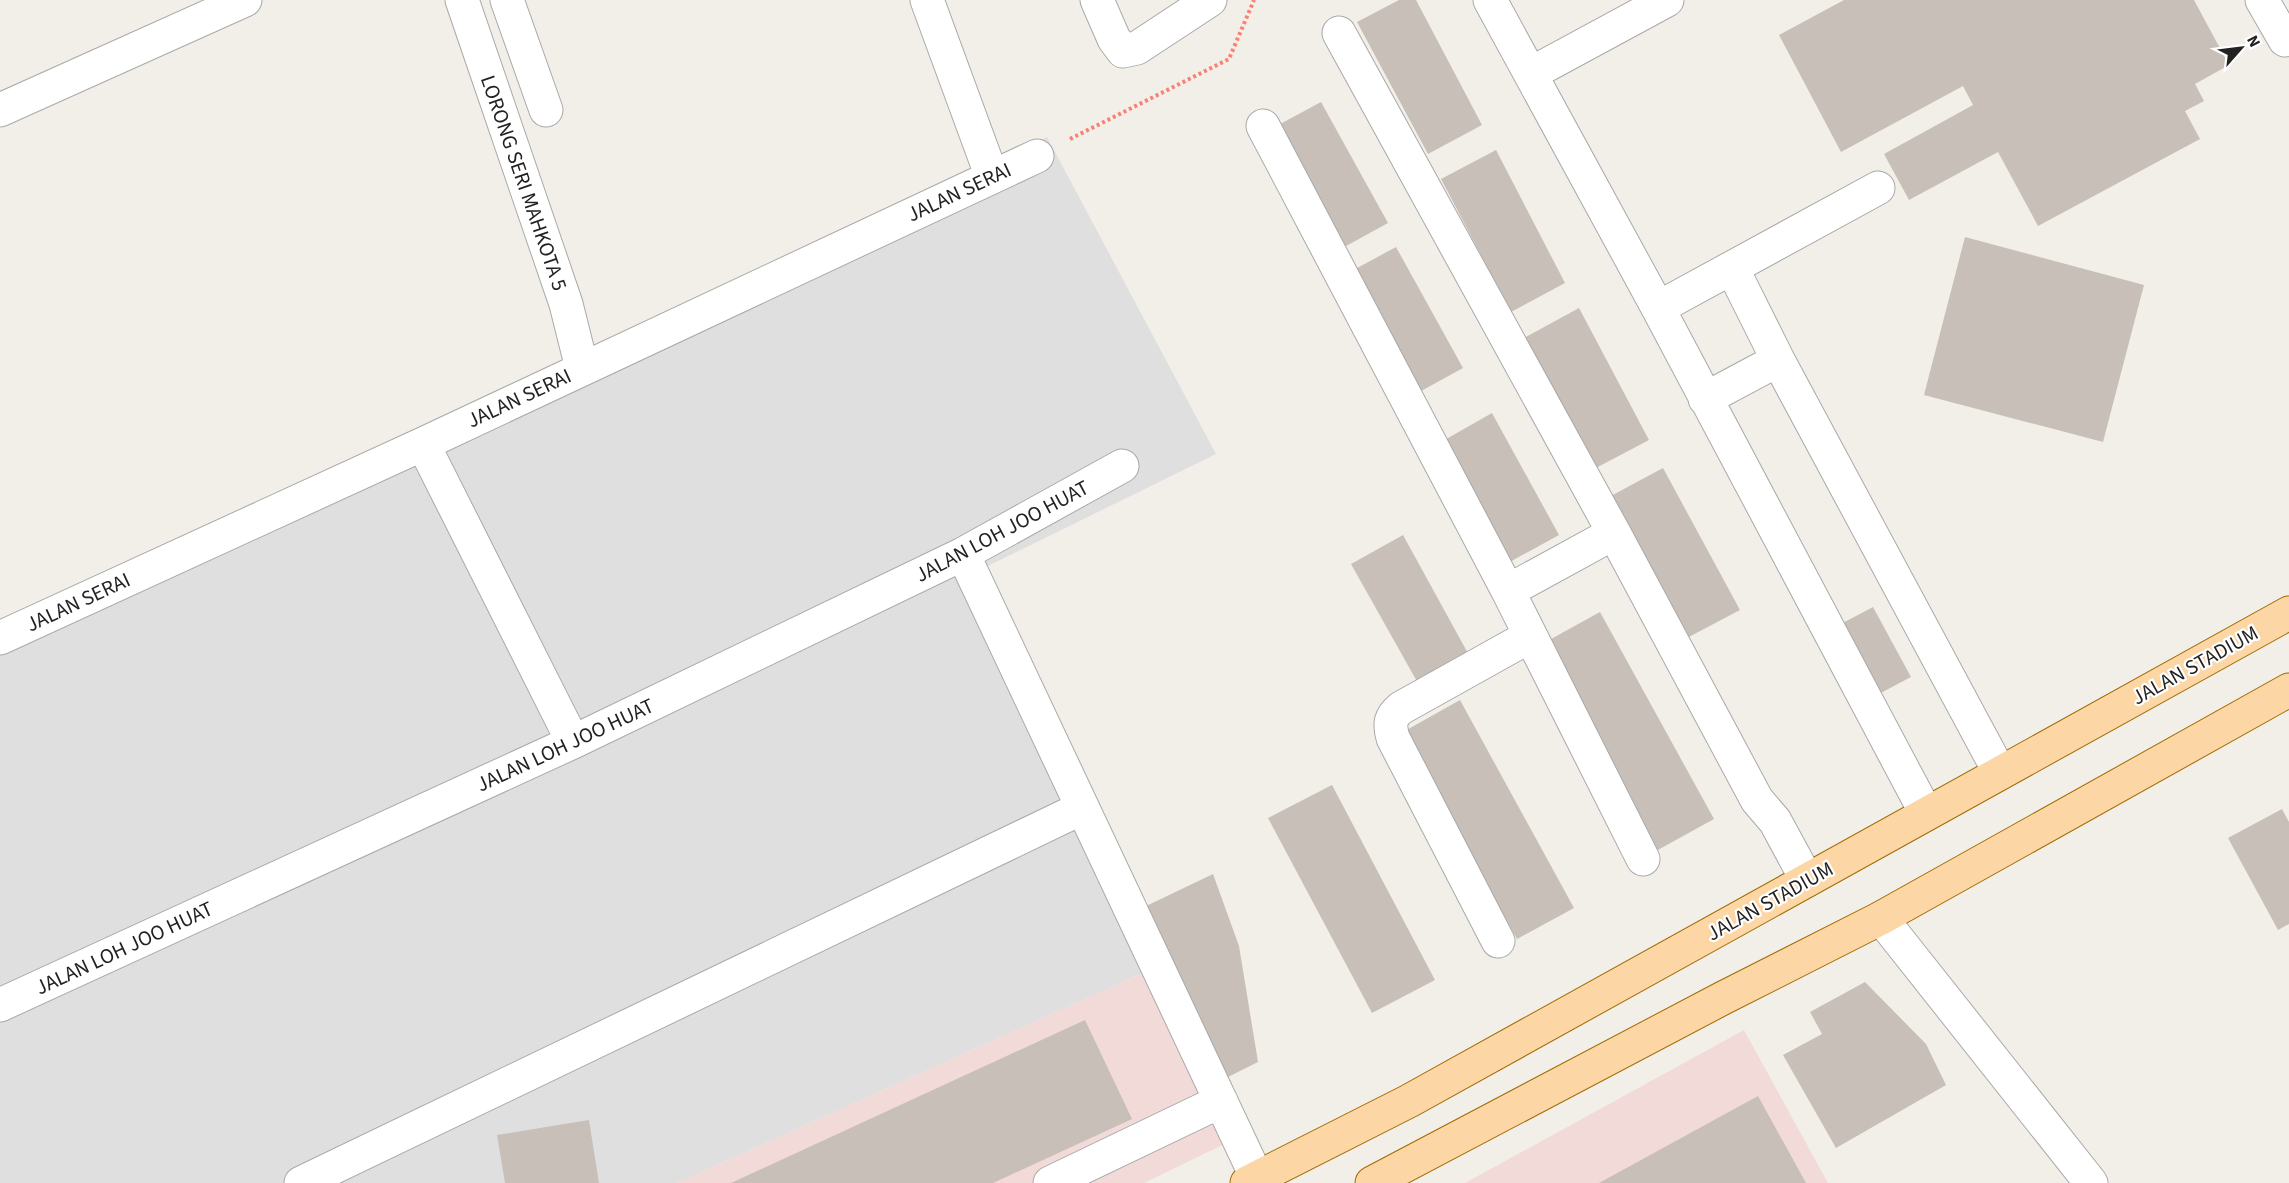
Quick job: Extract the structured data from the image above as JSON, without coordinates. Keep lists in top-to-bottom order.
{
  "streets": {
    "main road": ["JALAN STADIUM"],
    "street": ["LORONG SERI MAHKOTA 5", "JALAN SERAI", "JALAN LOH JOO HUAT"]
  },
  "crossings": [
    ["LORONG SERI MAHKOTA 5", "JALAN SERAI"]
  ],
  "north": "top right"
}
